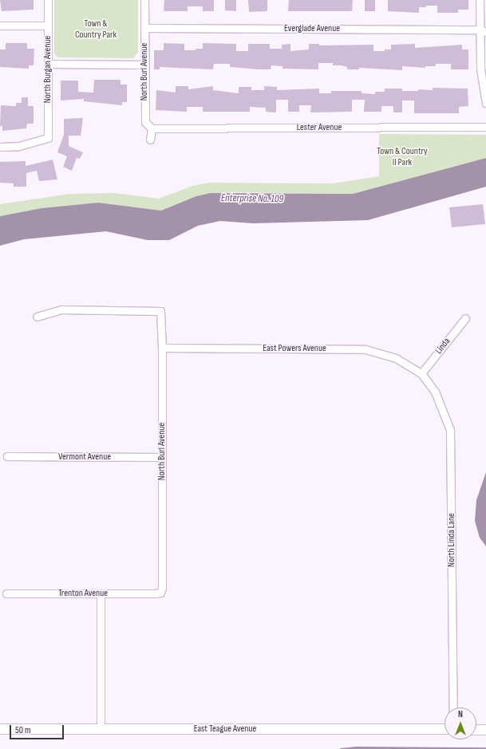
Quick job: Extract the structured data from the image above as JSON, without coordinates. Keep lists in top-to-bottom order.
{
  "streets": {
    "street": [
      "Everglade Avenue",
      "North Burgan Avenue",
      "North Burl Avenue",
      "Lester Avenue",
      "Linda",
      "East Powers Avenue",
      "Vermont Avenue",
      "North Linda Lane",
      "Trenton Avenue",
      "East Teague Avenue"
    ]
  },
  "crossings": [
    ["Everglade Avenue", "North Burl Avenue"],
    ["North Burl Avenue", "Lester Avenue"],
    ["North Burl Avenue", "East Powers Avenue"],
    ["North Burl Avenue", "Vermont Avenue"],
    ["North Burl Avenue", "Trenton Avenue"],
    ["Linda", "East Powers Avenue"],
    ["Linda", "North Linda Lane"],
    ["East Powers Avenue", "North Linda Lane"]
  ],
  "water": ["Enterprise No. 109"],
  "parks": ["Town & Country Park", "Town & Country II Park"],
  "scale_bar": "50 m",
  "north": "top"
}
